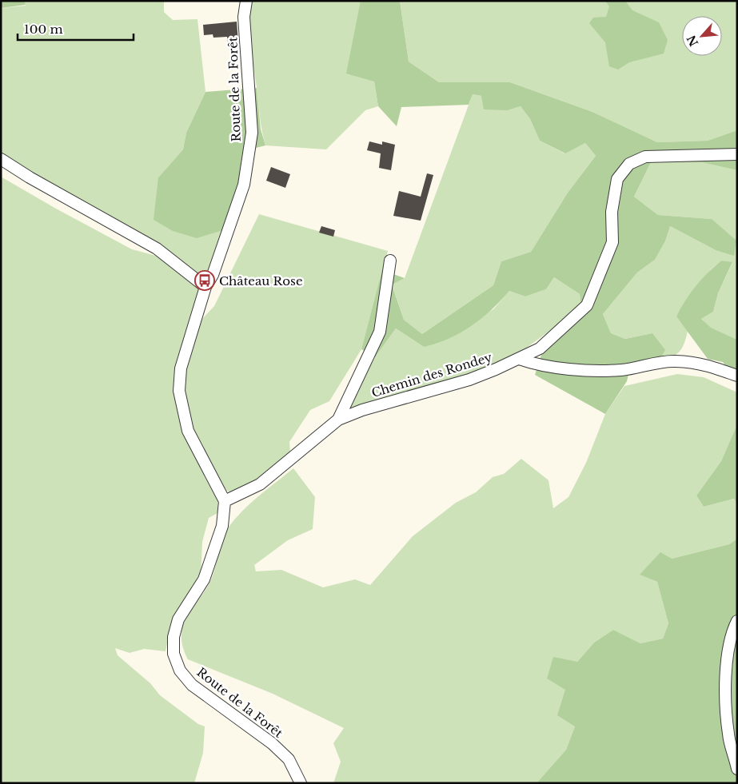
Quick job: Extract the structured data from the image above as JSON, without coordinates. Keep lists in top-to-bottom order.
{
  "streets": {
    "street": ["Route de la Forêt", "Chemin des Rondey"]
  },
  "crossings": [
    ["Route de la Forêt", "Chemin des Rondey"]
  ],
  "places": {
    "bus stop": ["Château Rose"]
  },
  "scale_bar": "100 m",
  "north": "bottom left"
}
